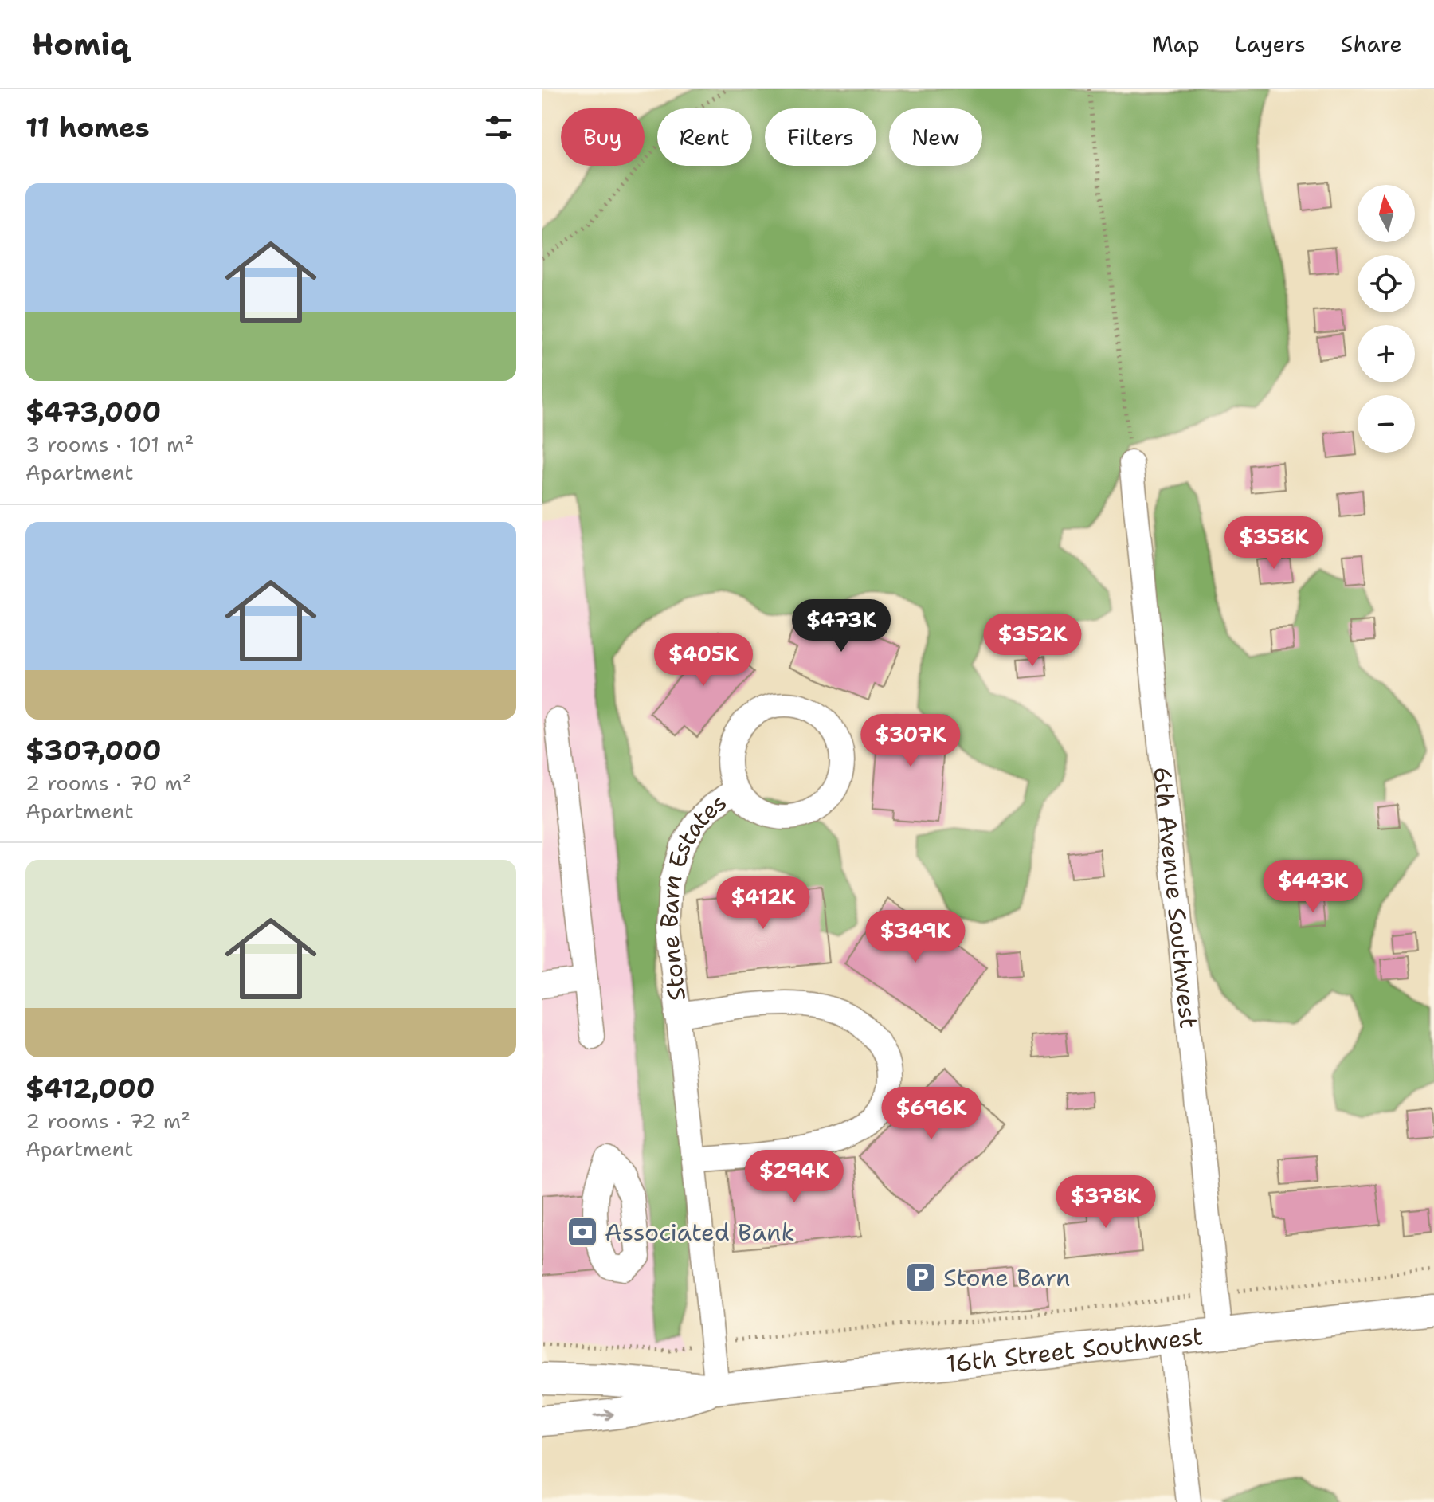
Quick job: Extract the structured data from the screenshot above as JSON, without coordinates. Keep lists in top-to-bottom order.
{
  "streets": {
    "main road": ["16th Street Southwest"],
    "street": ["6th Avenue Southwest", "Stone Barn Estates"]
  },
  "crossings": [
    ["6th Avenue Southwest", "16th Street Southwest"],
    ["Stone Barn Estates", "16th Street Southwest"]
  ],
  "places": {
    "bank": ["Associated Bank"],
    "parking": ["Stone Barn"]
  },
  "north": "top",
  "page": {
    "header": "Homiq",
    "nav": ["Map", "Layers", "Share"],
    "heading": "11 homes",
    "chip": [
      "Buy",
      "Rent",
      "Filters",
      "New"
    ],
    "list": [
      {
        "name": "$473,000",
        "note": "3 rooms · 101 m² · Apartment"
      },
      {
        "name": "$307,000",
        "note": "2 rooms · 70 m² · Apartment"
      },
      {
        "name": "$412,000",
        "note": "2 rooms · 72 m² · Apartment"
      }
    ],
    "map_buttons": ["+", "−"],
    "price": [
      "$358K",
      "$473K",
      "$352K",
      "$405K",
      "$307K",
      "$443K",
      "$412K",
      "$349K",
      "$696K",
      "$294K",
      "$378K"
    ]
  }
}
